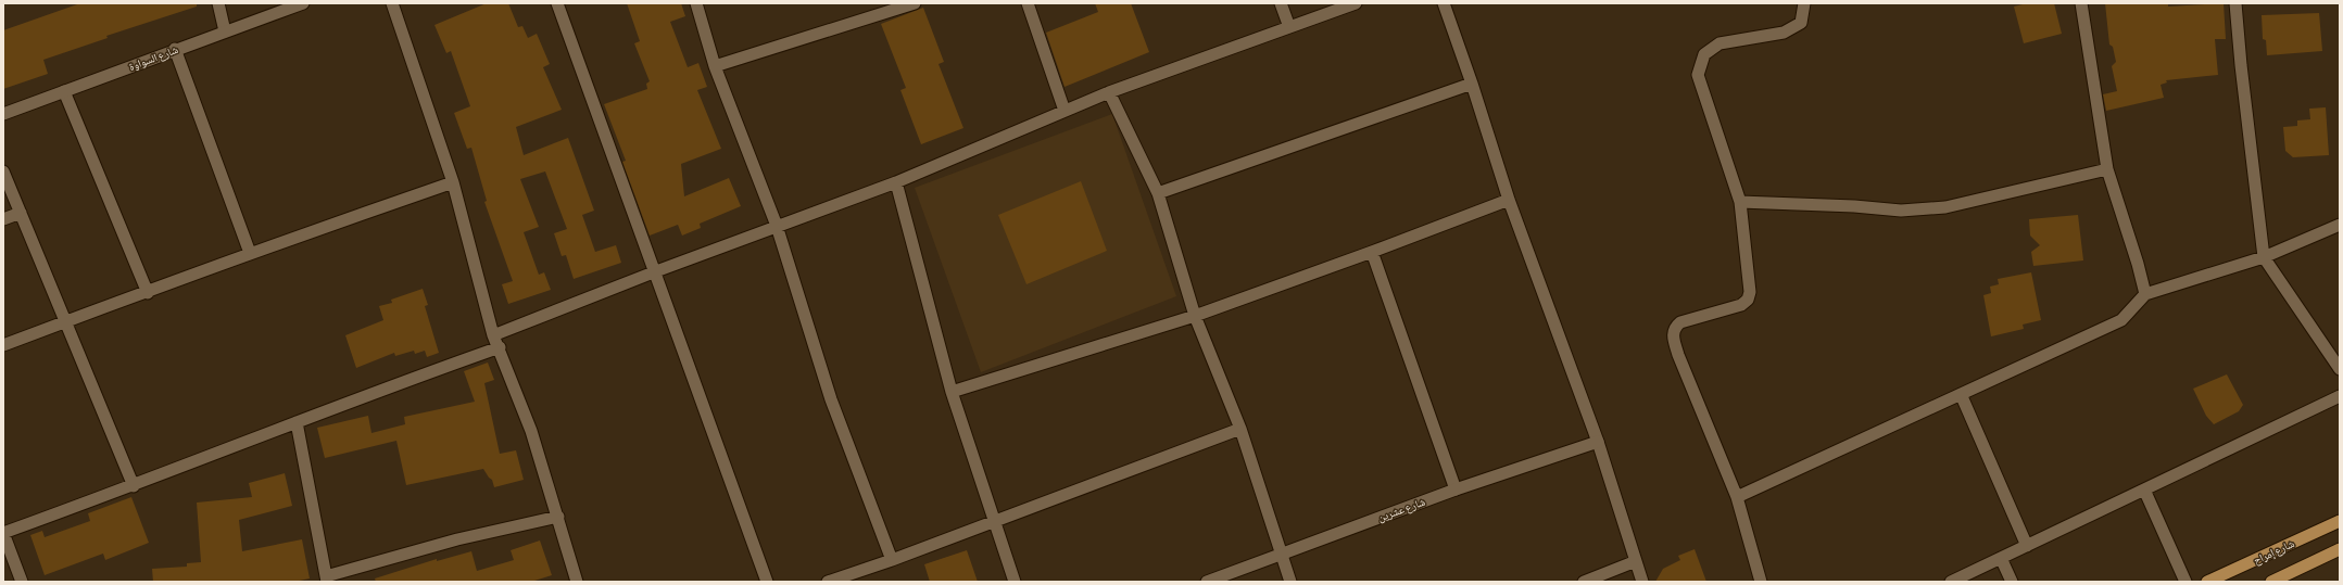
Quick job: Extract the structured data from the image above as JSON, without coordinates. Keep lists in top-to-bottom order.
{
  "streets": {
    "main road": ["شارع إمراح"],
    "street": ["شارع السواوة", "شارع عشرين"]
  }
}
